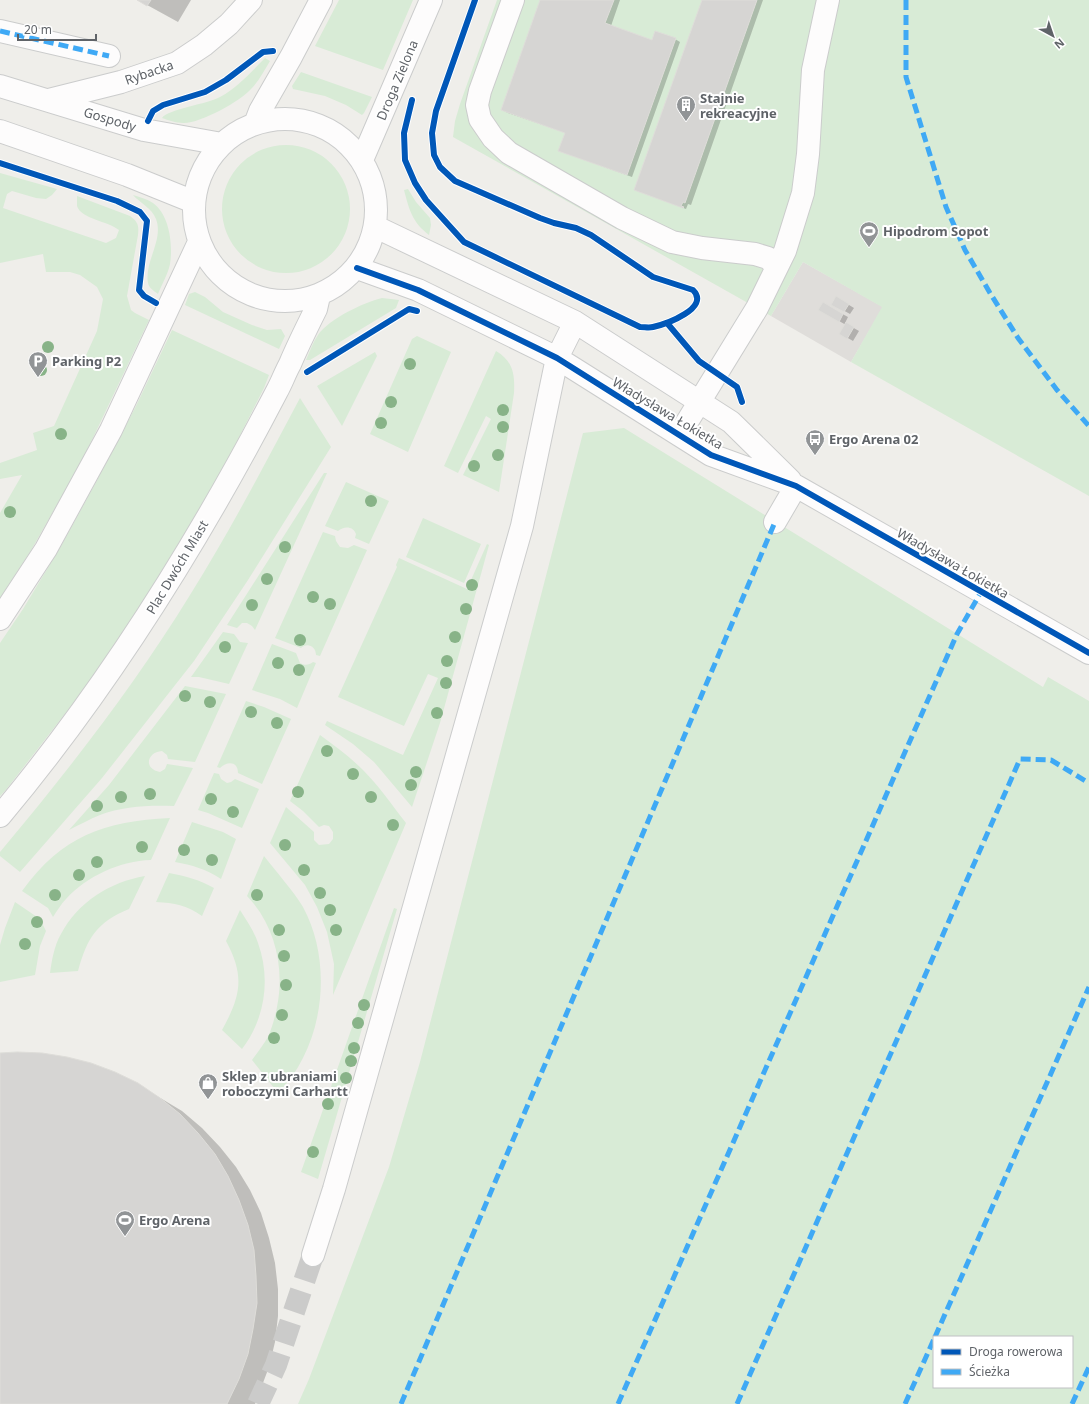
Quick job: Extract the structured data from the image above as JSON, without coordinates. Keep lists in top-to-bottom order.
{
  "streets": {
    "street": [
      "Rybacka",
      "Droga Zielona",
      "Gospody",
      "Władysława Łokietka",
      "Plac Dwóch Miast"
    ]
  },
  "crossings": [
    ["Rybacka", "Gospody"]
  ],
  "places": {
    "building": ["Stajnie rekreacyjne"],
    "sports": ["Hipodrom Sopot", "Ergo Arena"],
    "parking": ["Parking P2"],
    "bus stop": ["Ergo Arena 02"],
    "shop": ["Sklep z ubraniami roboczymi Carhartt"]
  },
  "legend": ["Droga rowerowa", "Ścieżka"],
  "scale_bar": "20 m",
  "north": "bottom right"
}
